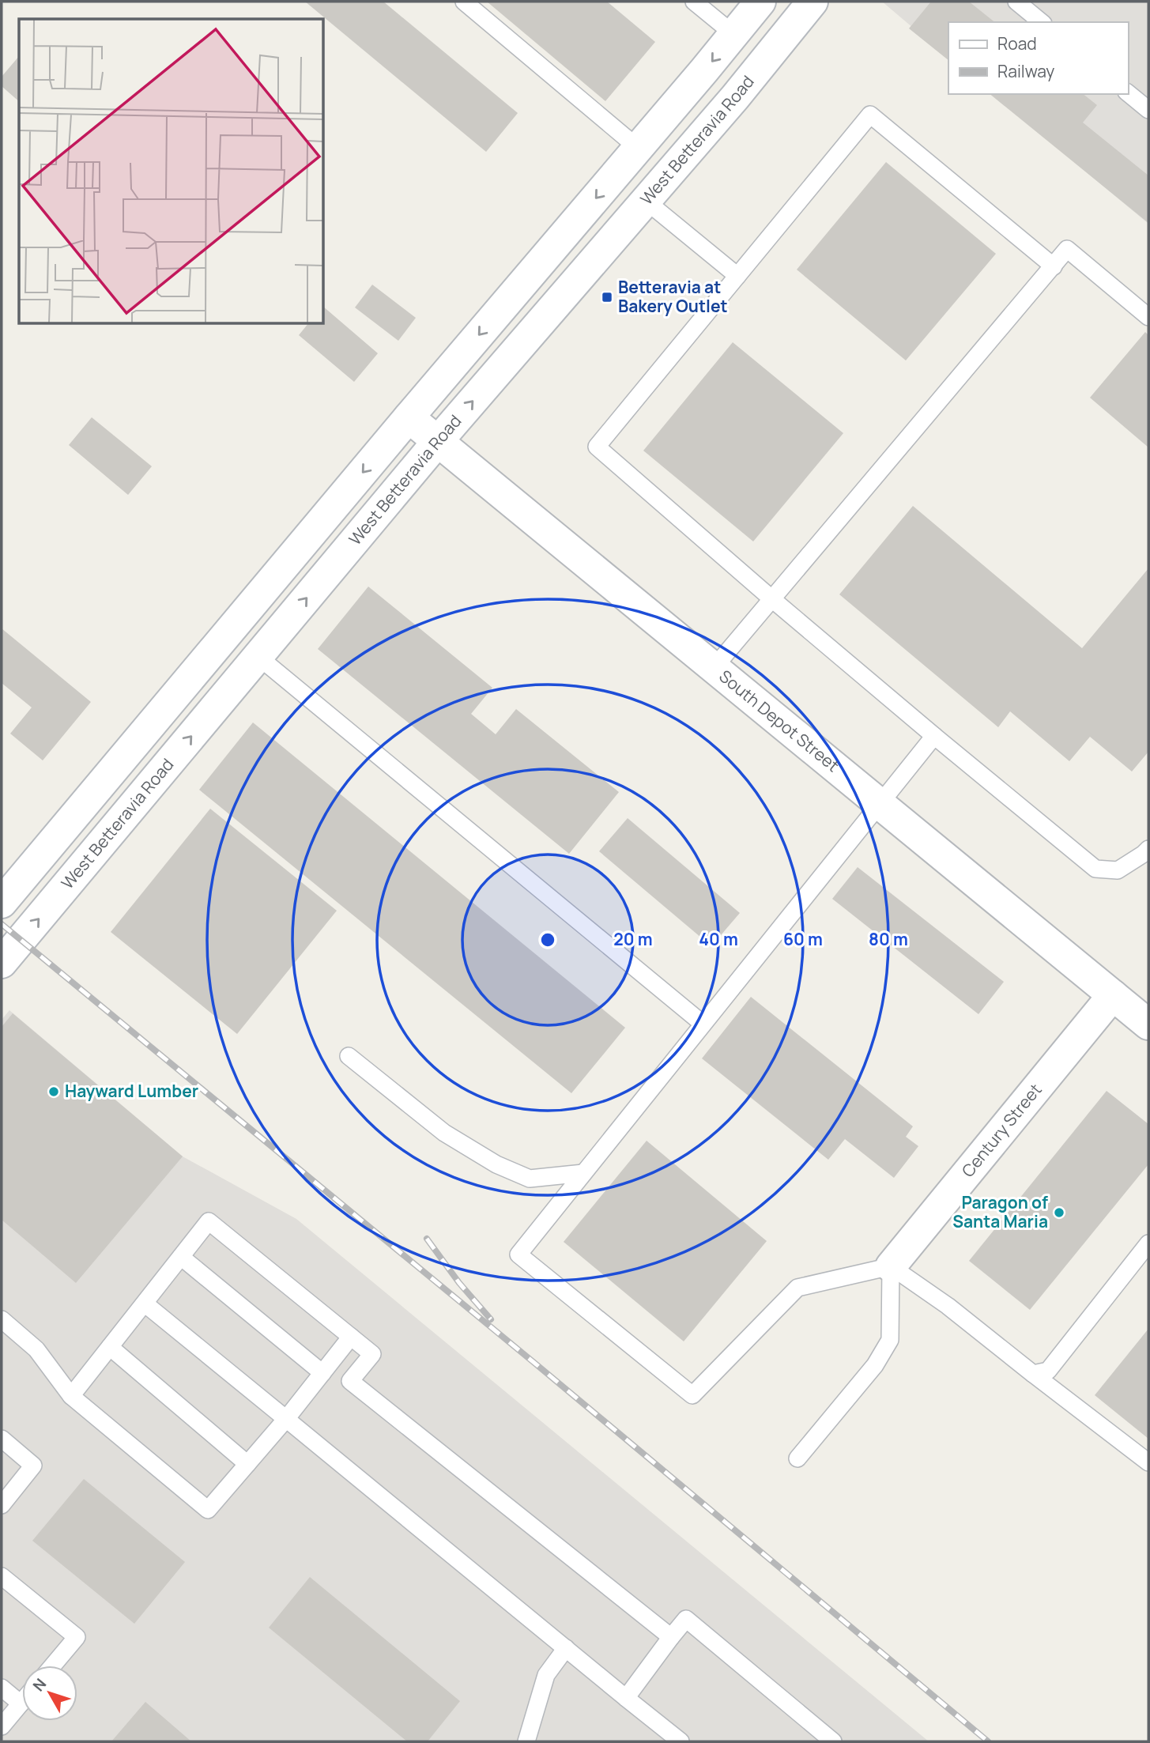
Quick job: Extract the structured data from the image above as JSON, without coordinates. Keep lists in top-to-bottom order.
{
  "streets": {
    "main road": ["West Betteravia Road", "South Depot Street", "Century Street"]
  },
  "crossings": [
    ["West Betteravia Road", "South Depot Street"],
    ["South Depot Street", "Century Street"]
  ],
  "places": {
    "transit": ["Betteravia at Bakery Outlet"],
    "other": ["Hayward Lumber", "Paragon of Santa Maria"]
  },
  "legend": ["Road", "Railway"],
  "north": "top left",
  "rings": [
    "20 m",
    "40 m",
    "60 m",
    "80 m"
  ]
}
